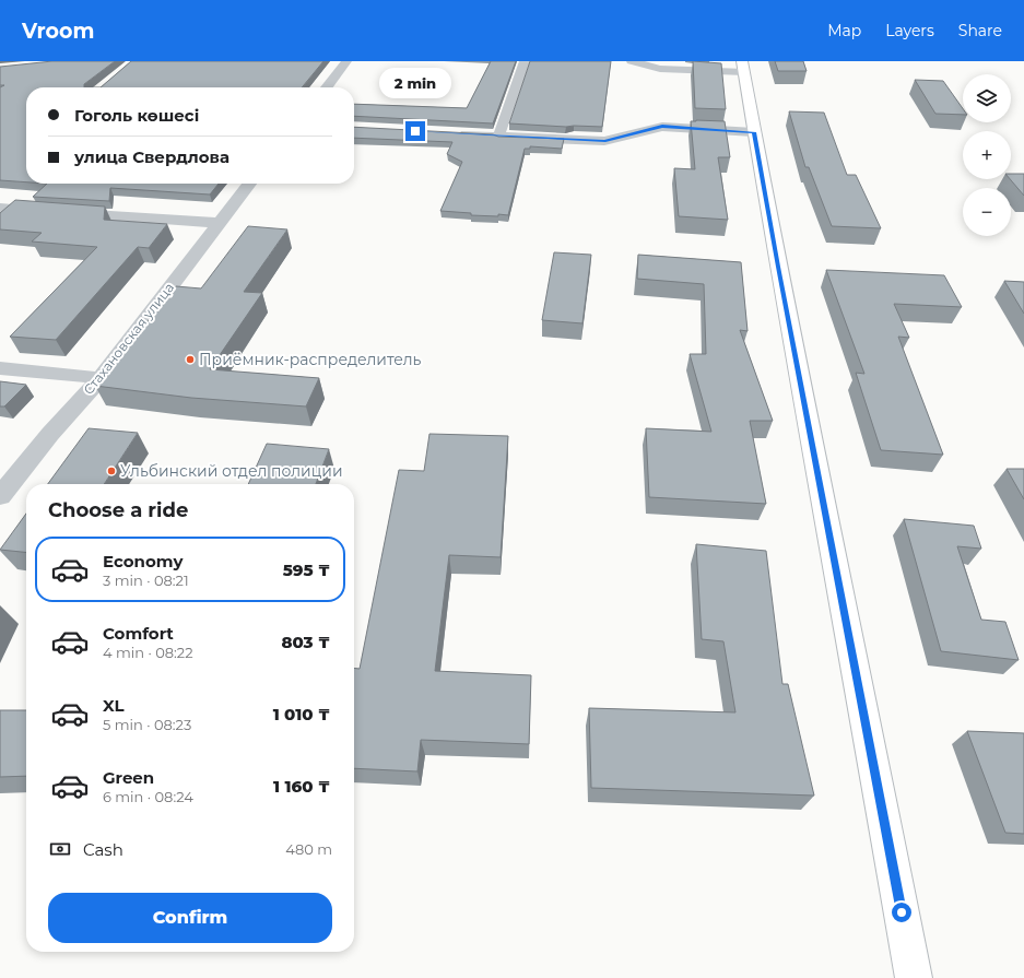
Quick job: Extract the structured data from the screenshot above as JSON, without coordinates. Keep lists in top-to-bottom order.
{
  "streets": {
    "street": ["Стахановская улица"]
  },
  "places": ["Приёмник-распределитель", "Ульбинский отдел полиции"],
  "page": {
    "header": "Vroom",
    "nav": ["Map", "Layers", "Share"],
    "bubble": "2 min",
    "map_buttons": ["+", "−"],
    "banner": ["Гоголь көшесі", "улица Свердлова"],
    "heading": "Choose a ride",
    "list": [
      {
        "name": "Economy",
        "note": "3 min · 08:21",
        "value": "595 ₸"
      },
      {
        "name": "Comfort",
        "note": "4 min · 08:22",
        "value": "803 ₸"
      },
      {
        "name": "XL",
        "note": "5 min · 08:23",
        "value": "1 010 ₸"
      },
      {
        "name": "Green",
        "note": "6 min · 08:24",
        "value": "1 160 ₸"
      }
    ],
    "pay": ["Cash", "480 m"],
    "buttons": "Confirm"
  }
}
